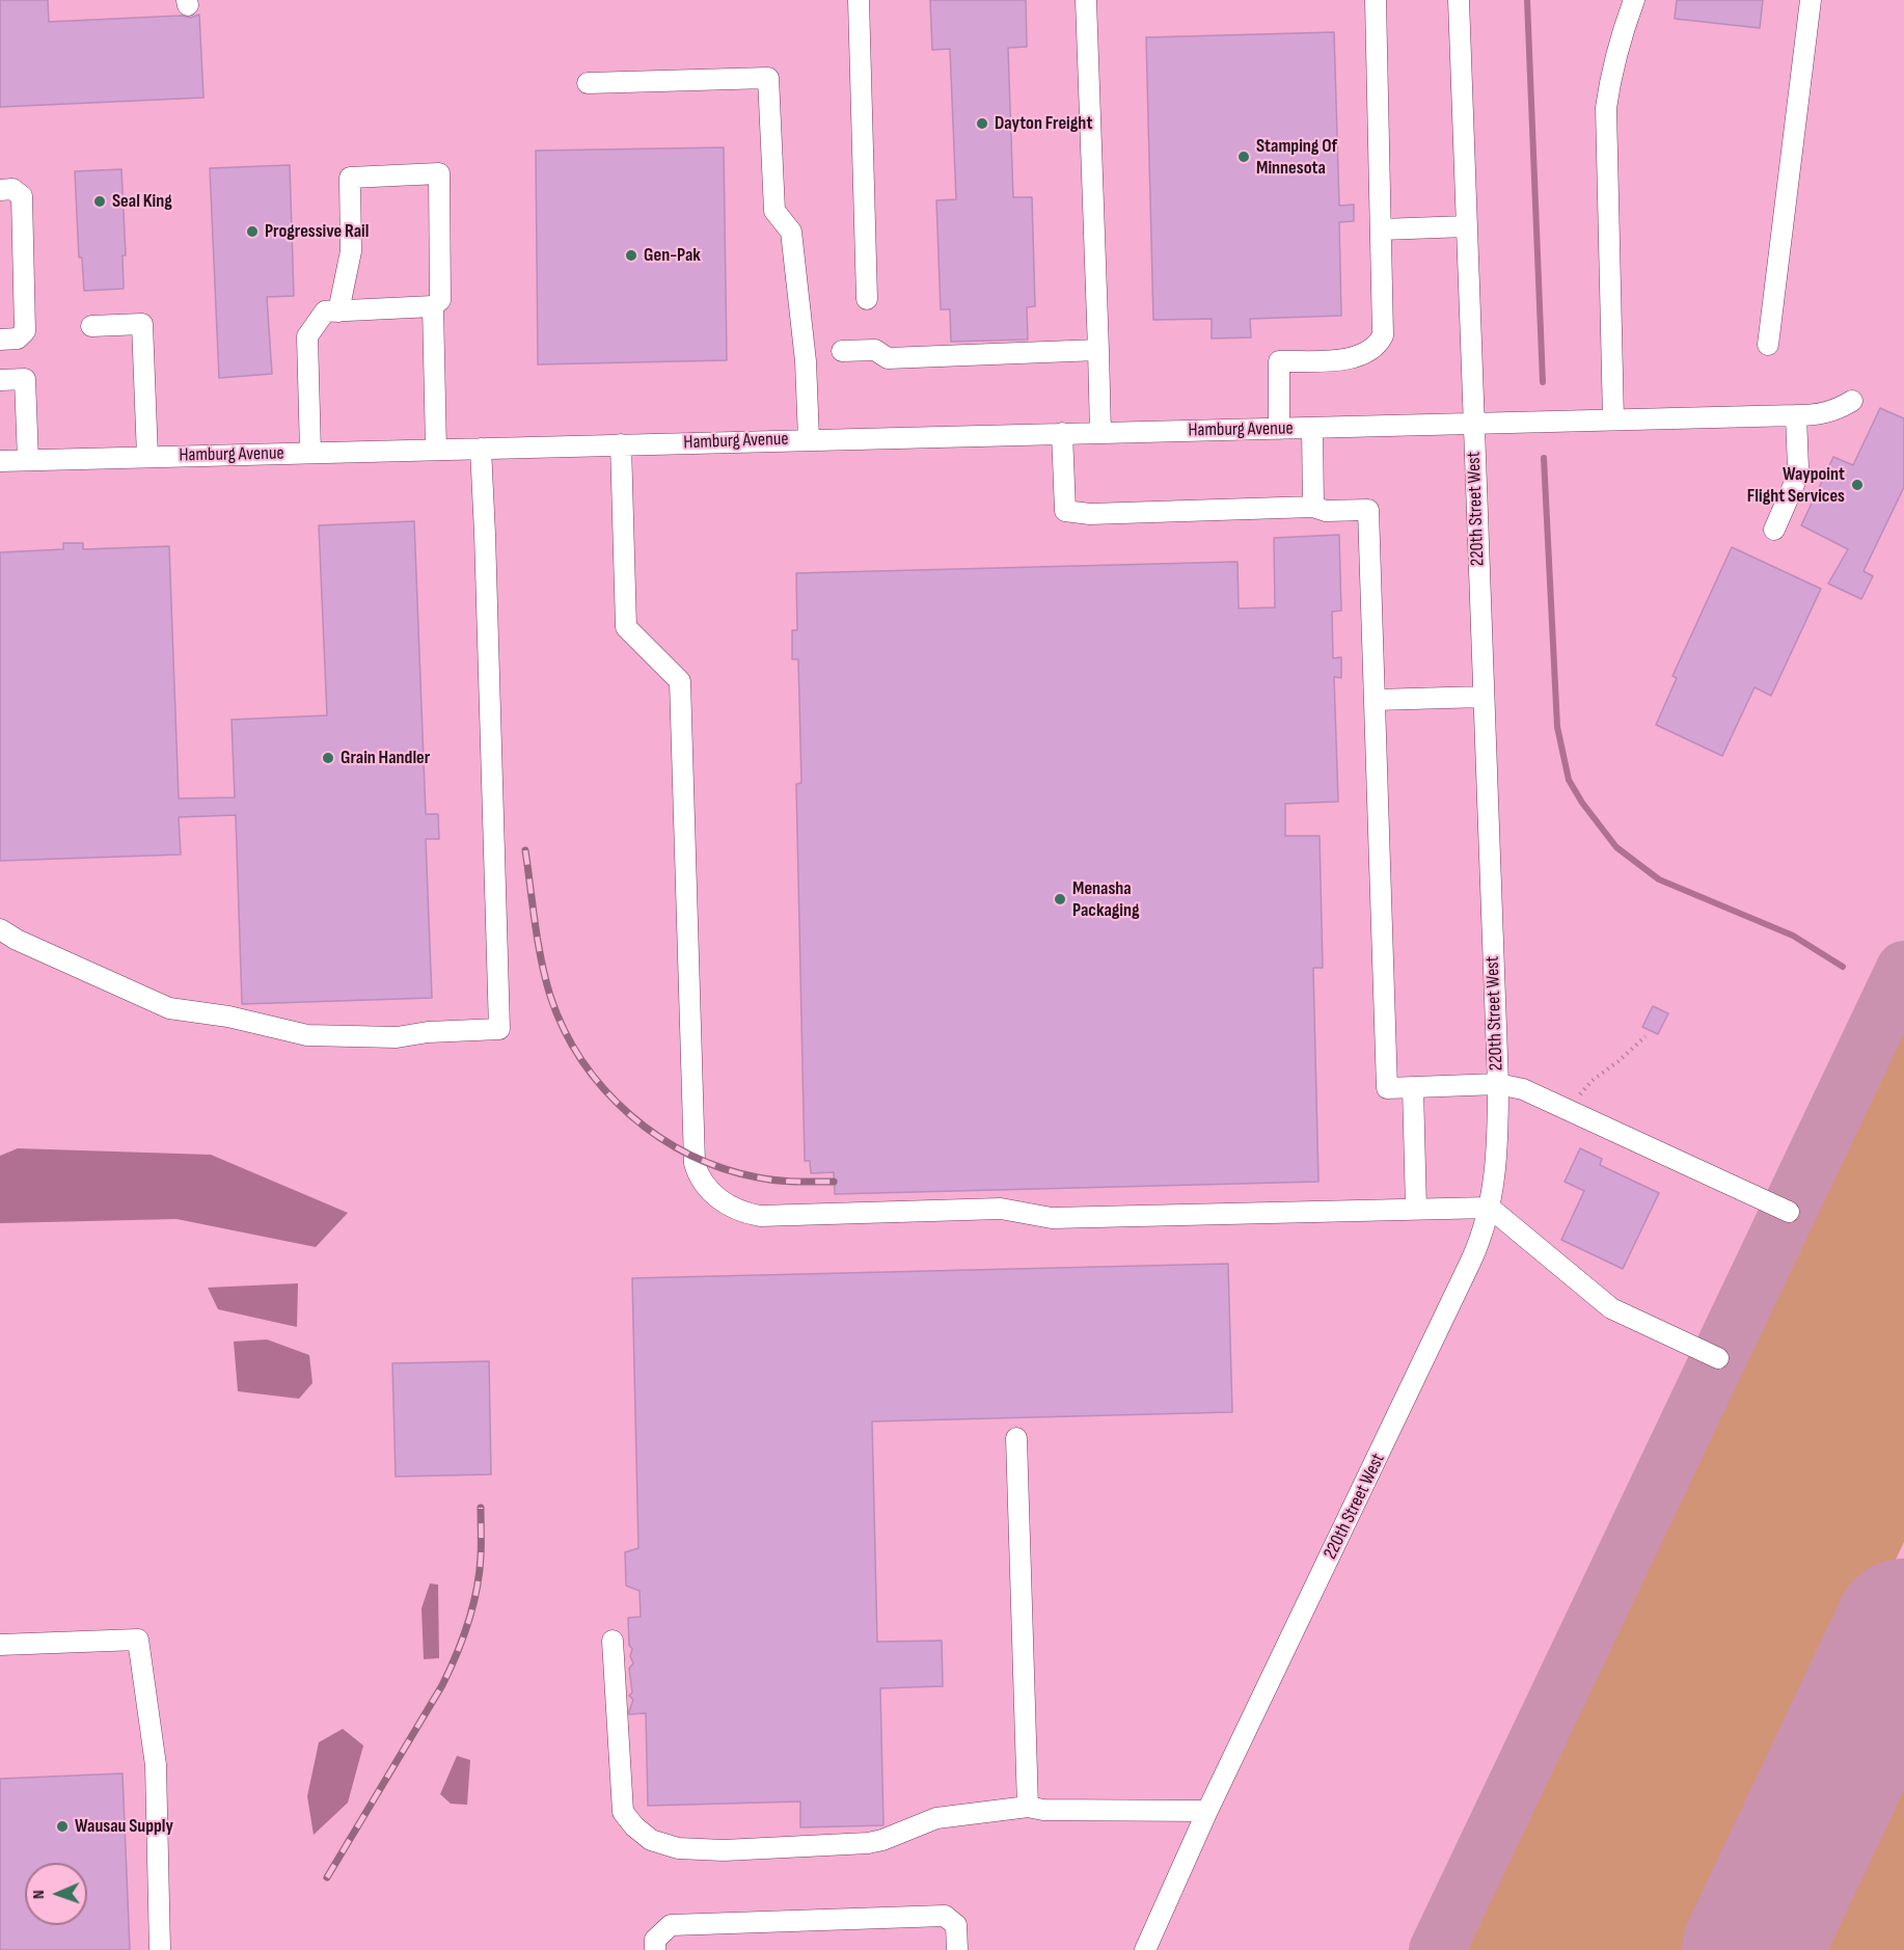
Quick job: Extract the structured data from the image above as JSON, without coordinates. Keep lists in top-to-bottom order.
{
  "streets": {
    "street": ["Hamburg Avenue", "220th Street West"]
  },
  "crossings": [
    ["Hamburg Avenue", "220th Street West"]
  ],
  "places": [
    "Dayton Freight",
    "Stamping Of Minnesota",
    "Seal King",
    "Progressive Rail",
    "Gen-Pak",
    "Waypoint Flight Services",
    "Grain Handler",
    "Menasha Packaging",
    "Wausau Supply"
  ],
  "north": "left"
}
